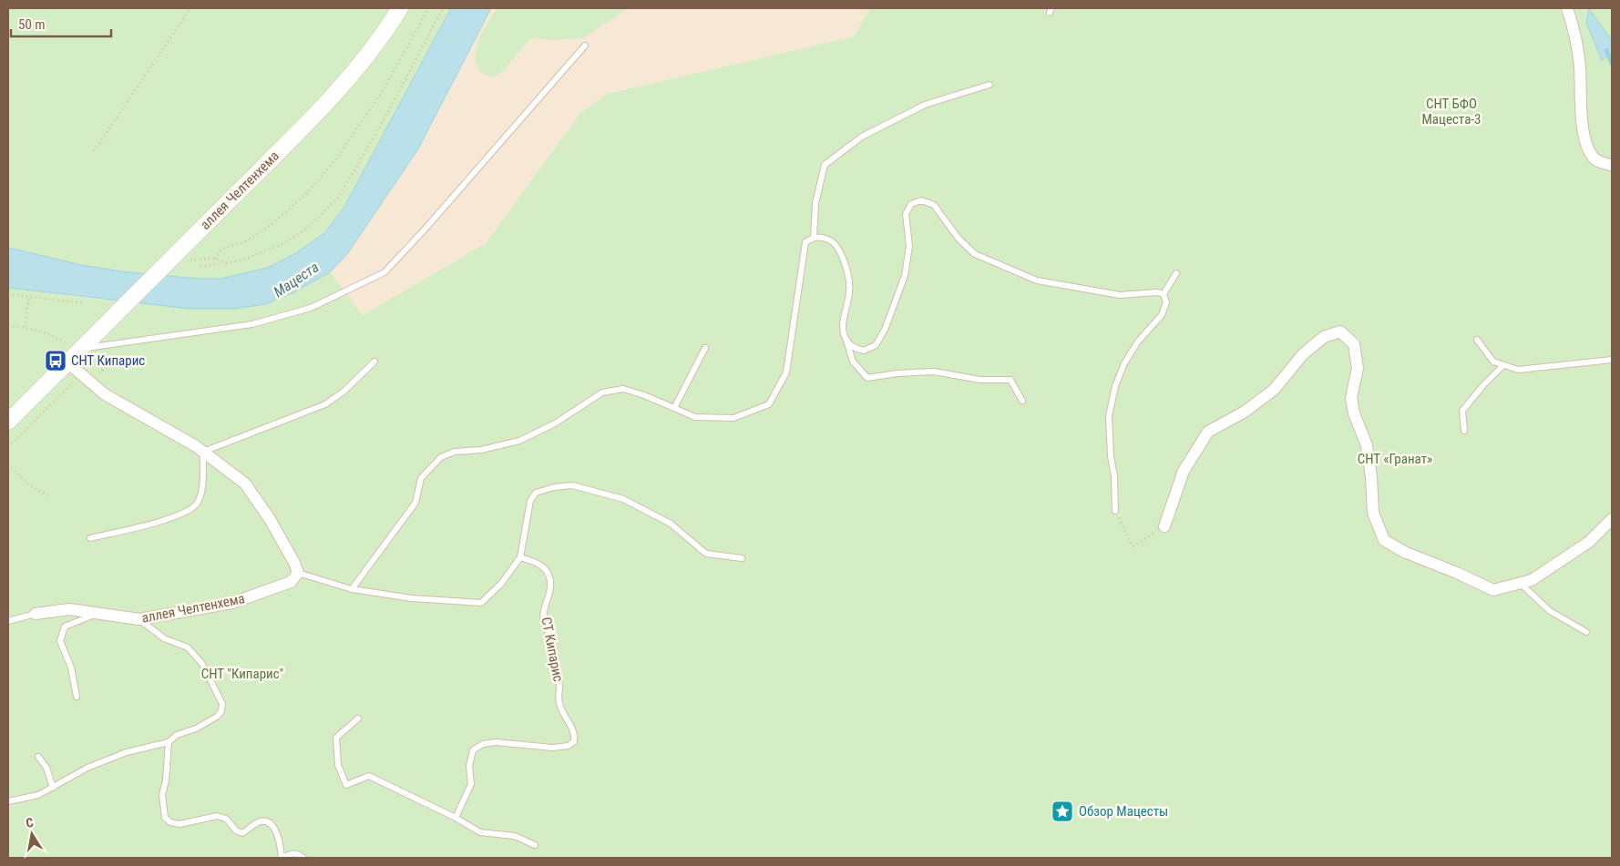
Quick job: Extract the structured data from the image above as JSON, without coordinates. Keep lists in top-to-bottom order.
{
  "streets": {
    "main road": ["аллея Челтенхема"],
    "lane": ["СТ Кипарис"]
  },
  "water": ["Мацеста"],
  "parks": ["СНТ БФО Мацеста-3", "СНТ «Гранат»", "СНТ \"Кипарис\""],
  "places": {
    "bus stop": ["СНТ Кипарис"],
    "place": ["Обзор Мацесты"]
  },
  "scale_bar": "50 m",
  "north": "top"
}
